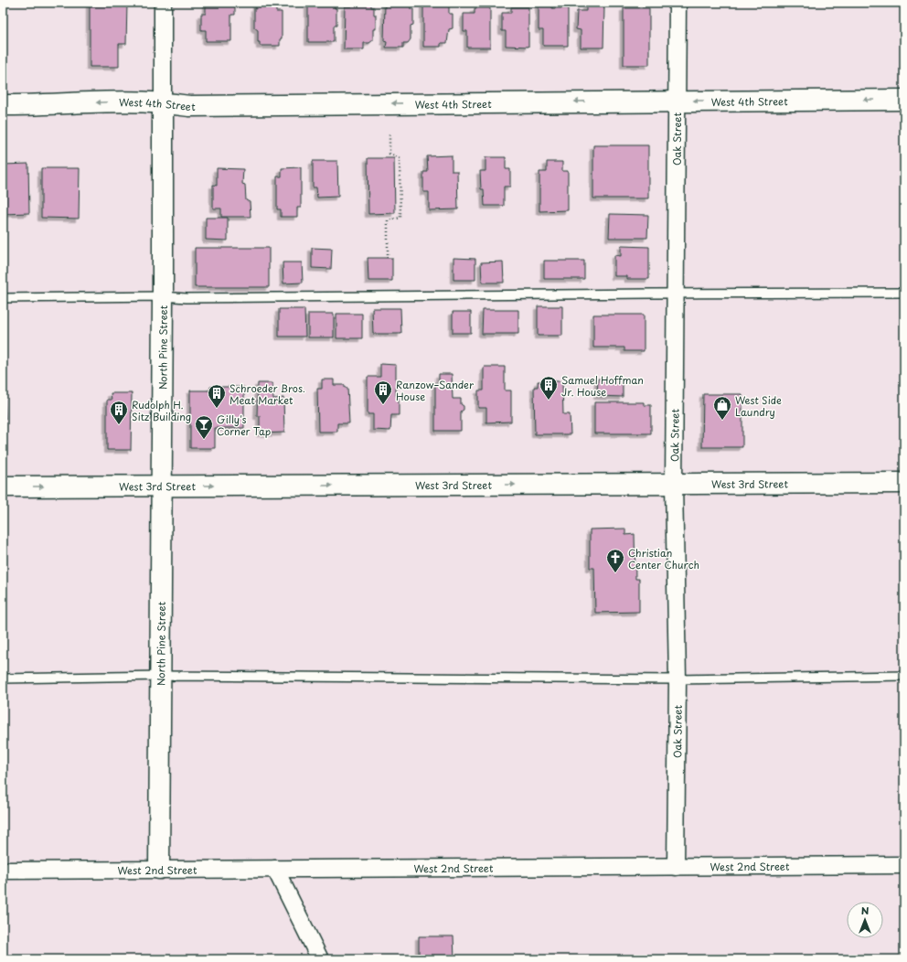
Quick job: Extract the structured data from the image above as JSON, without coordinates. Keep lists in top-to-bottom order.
{
  "streets": {
    "main road": ["West 4th Street", "North Pine Street", "West 3rd Street"],
    "street": ["Oak Street", "West 2nd Street"]
  },
  "crossings": [
    ["West 4th Street", "Oak Street"],
    ["West 4th Street", "North Pine Street"],
    ["Oak Street", "West 3rd Street"],
    ["Oak Street", "West 2nd Street"],
    ["North Pine Street", "West 3rd Street"],
    ["North Pine Street", "West 2nd Street"]
  ],
  "one_way": ["West 4th Street", "West 3rd Street"],
  "places": {
    "building": [
      "Samuel Hoffman Jr. House",
      "Ranzow–Sander House",
      "Schroeder Bros. Meat Market",
      "Rudolph H. Sitz Building"
    ],
    "shop": ["West Side Laundry"],
    "bar": ["Gilly's Corner Tap"],
    "church": ["Christian Center Church"]
  },
  "north": "top"
}
